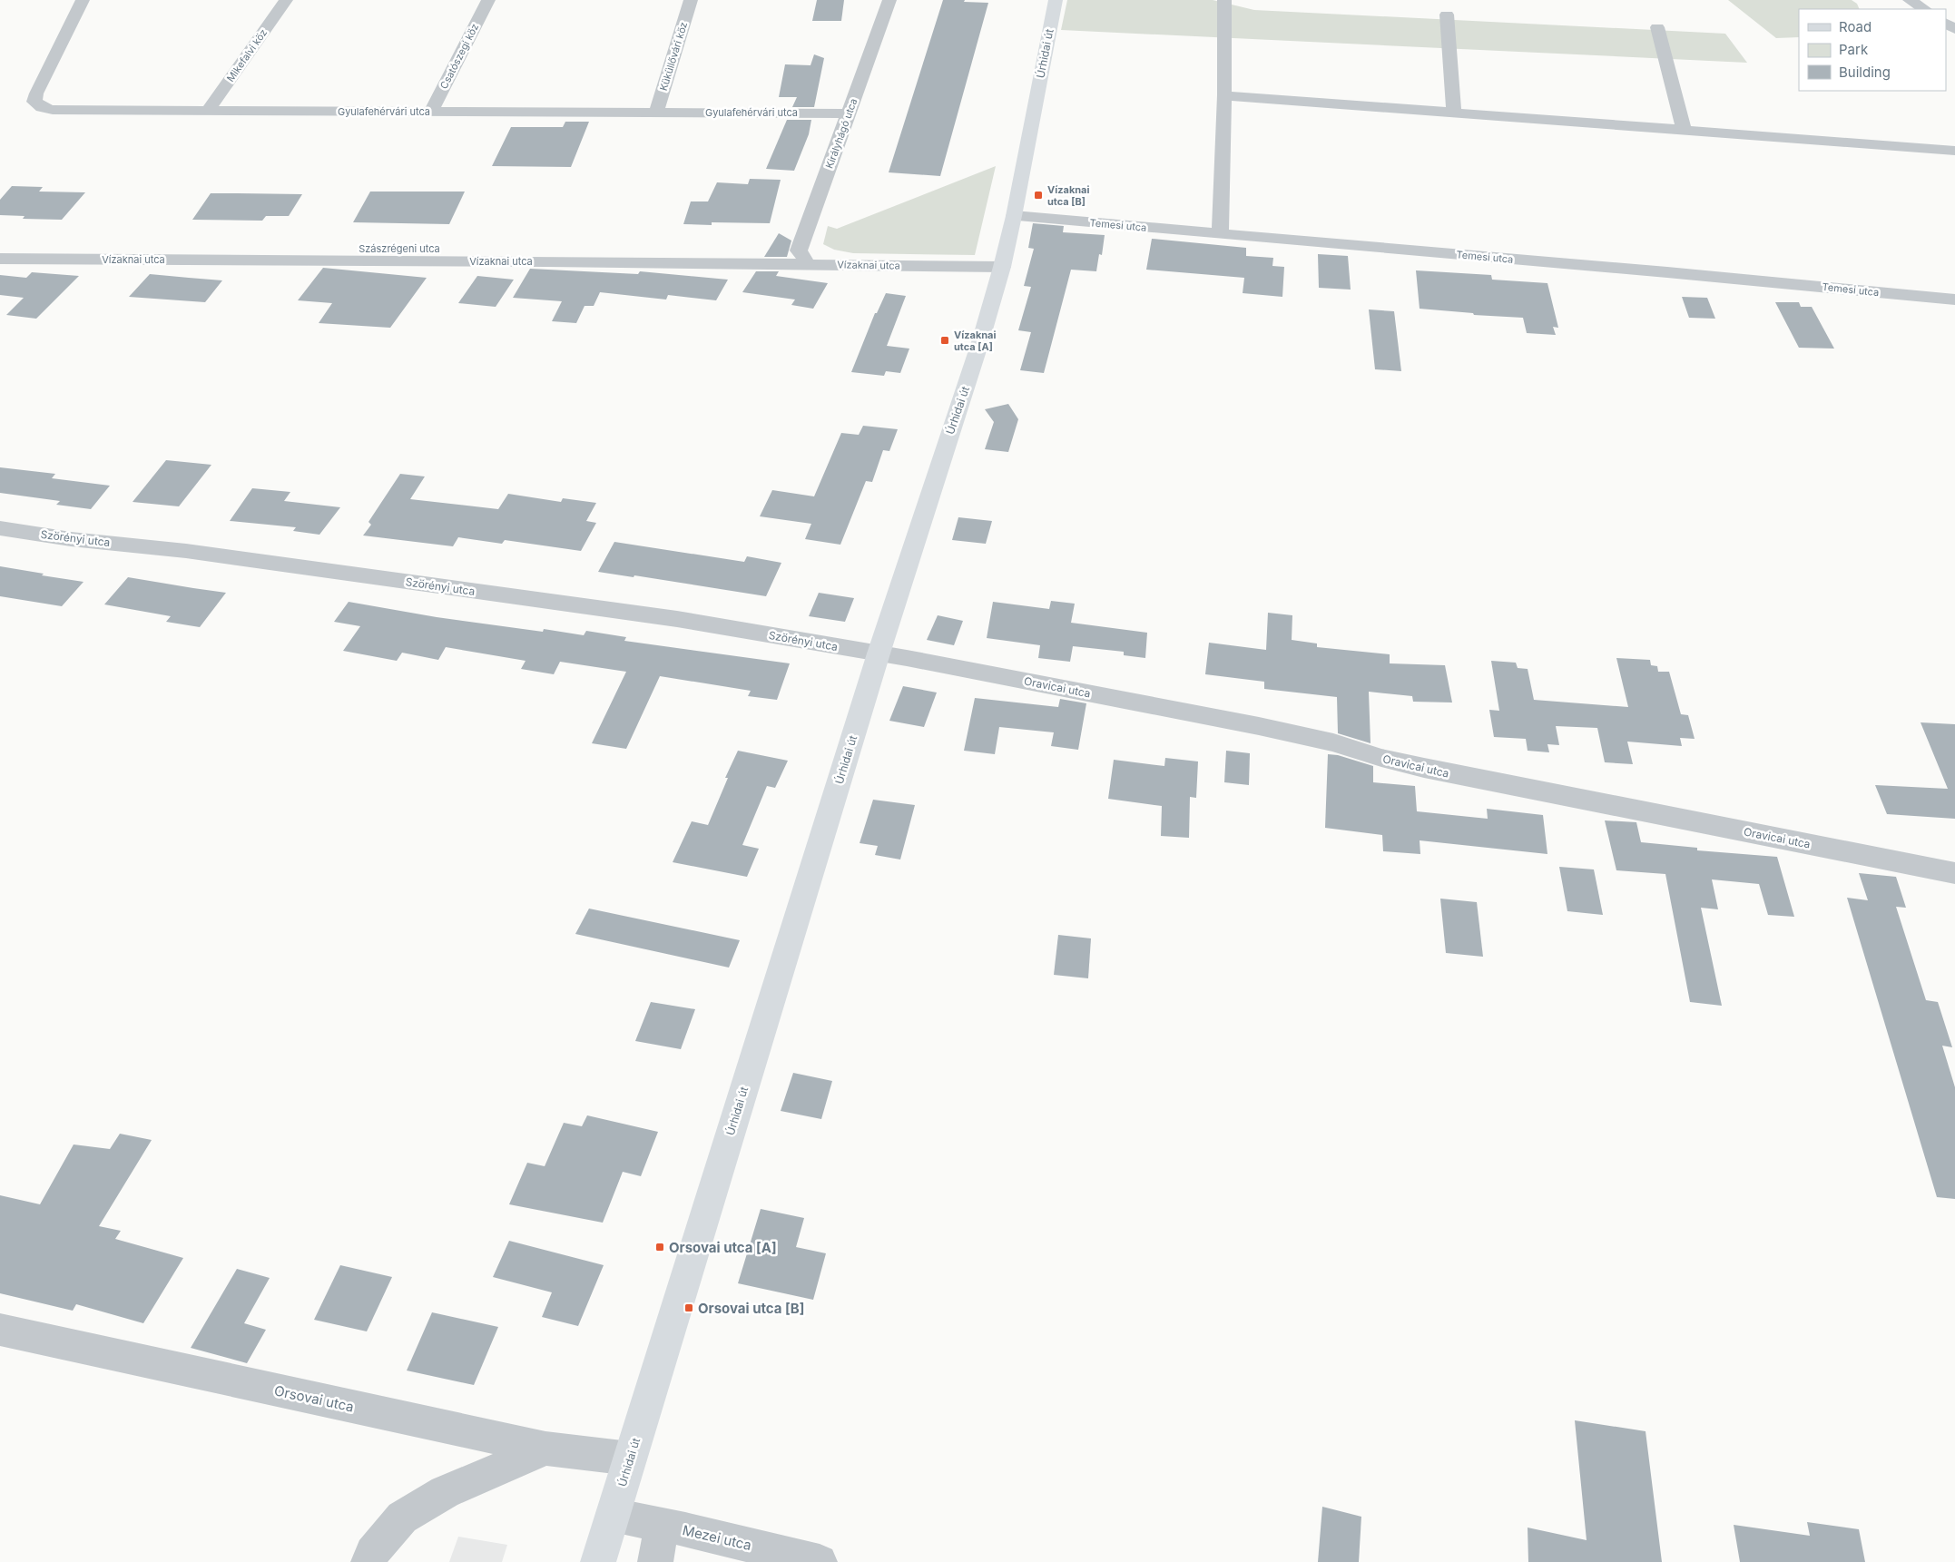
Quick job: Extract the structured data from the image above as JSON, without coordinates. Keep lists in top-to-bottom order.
{
  "streets": {
    "main road": ["Úrhidai út"],
    "street": [
      "Mikefalvi köz",
      "Csatószegi köz",
      "Küküllővári köz",
      "Gyulafehérvári utca",
      "Királyhágó utca",
      "Temesi utca",
      "Szászrégeni utca",
      "Vízaknai utca",
      "Szörényi utca",
      "Oravicai utca",
      "Orsovai utca",
      "Mezei utca"
    ]
  },
  "crossings": [
    ["Úrhidai út", "Temesi utca"],
    ["Úrhidai út", "Vízaknai utca"],
    ["Úrhidai út", "Szörényi utca"],
    ["Úrhidai út", "Oravicai utca"],
    ["Úrhidai út", "Orsovai utca"],
    ["Úrhidai út", "Mezei utca"],
    ["Mikefalvi köz", "Gyulafehérvári utca"],
    ["Csatószegi köz", "Gyulafehérvári utca"],
    ["Küküllővári köz", "Gyulafehérvári utca"],
    ["Gyulafehérvári utca", "Királyhágó utca"],
    ["Királyhágó utca", "Szászrégeni utca"],
    ["Királyhágó utca", "Vízaknai utca"],
    ["Szászrégeni utca", "Vízaknai utca"],
    ["Szörényi utca", "Oravicai utca"]
  ],
  "places": {
    "transit": [
      "Vízaknai utca [B]",
      "Vízaknai utca [A]",
      "Orsovai utca [A]",
      "Orsovai utca [B]"
    ]
  },
  "legend": ["Road", "Park", "Building"]
}
